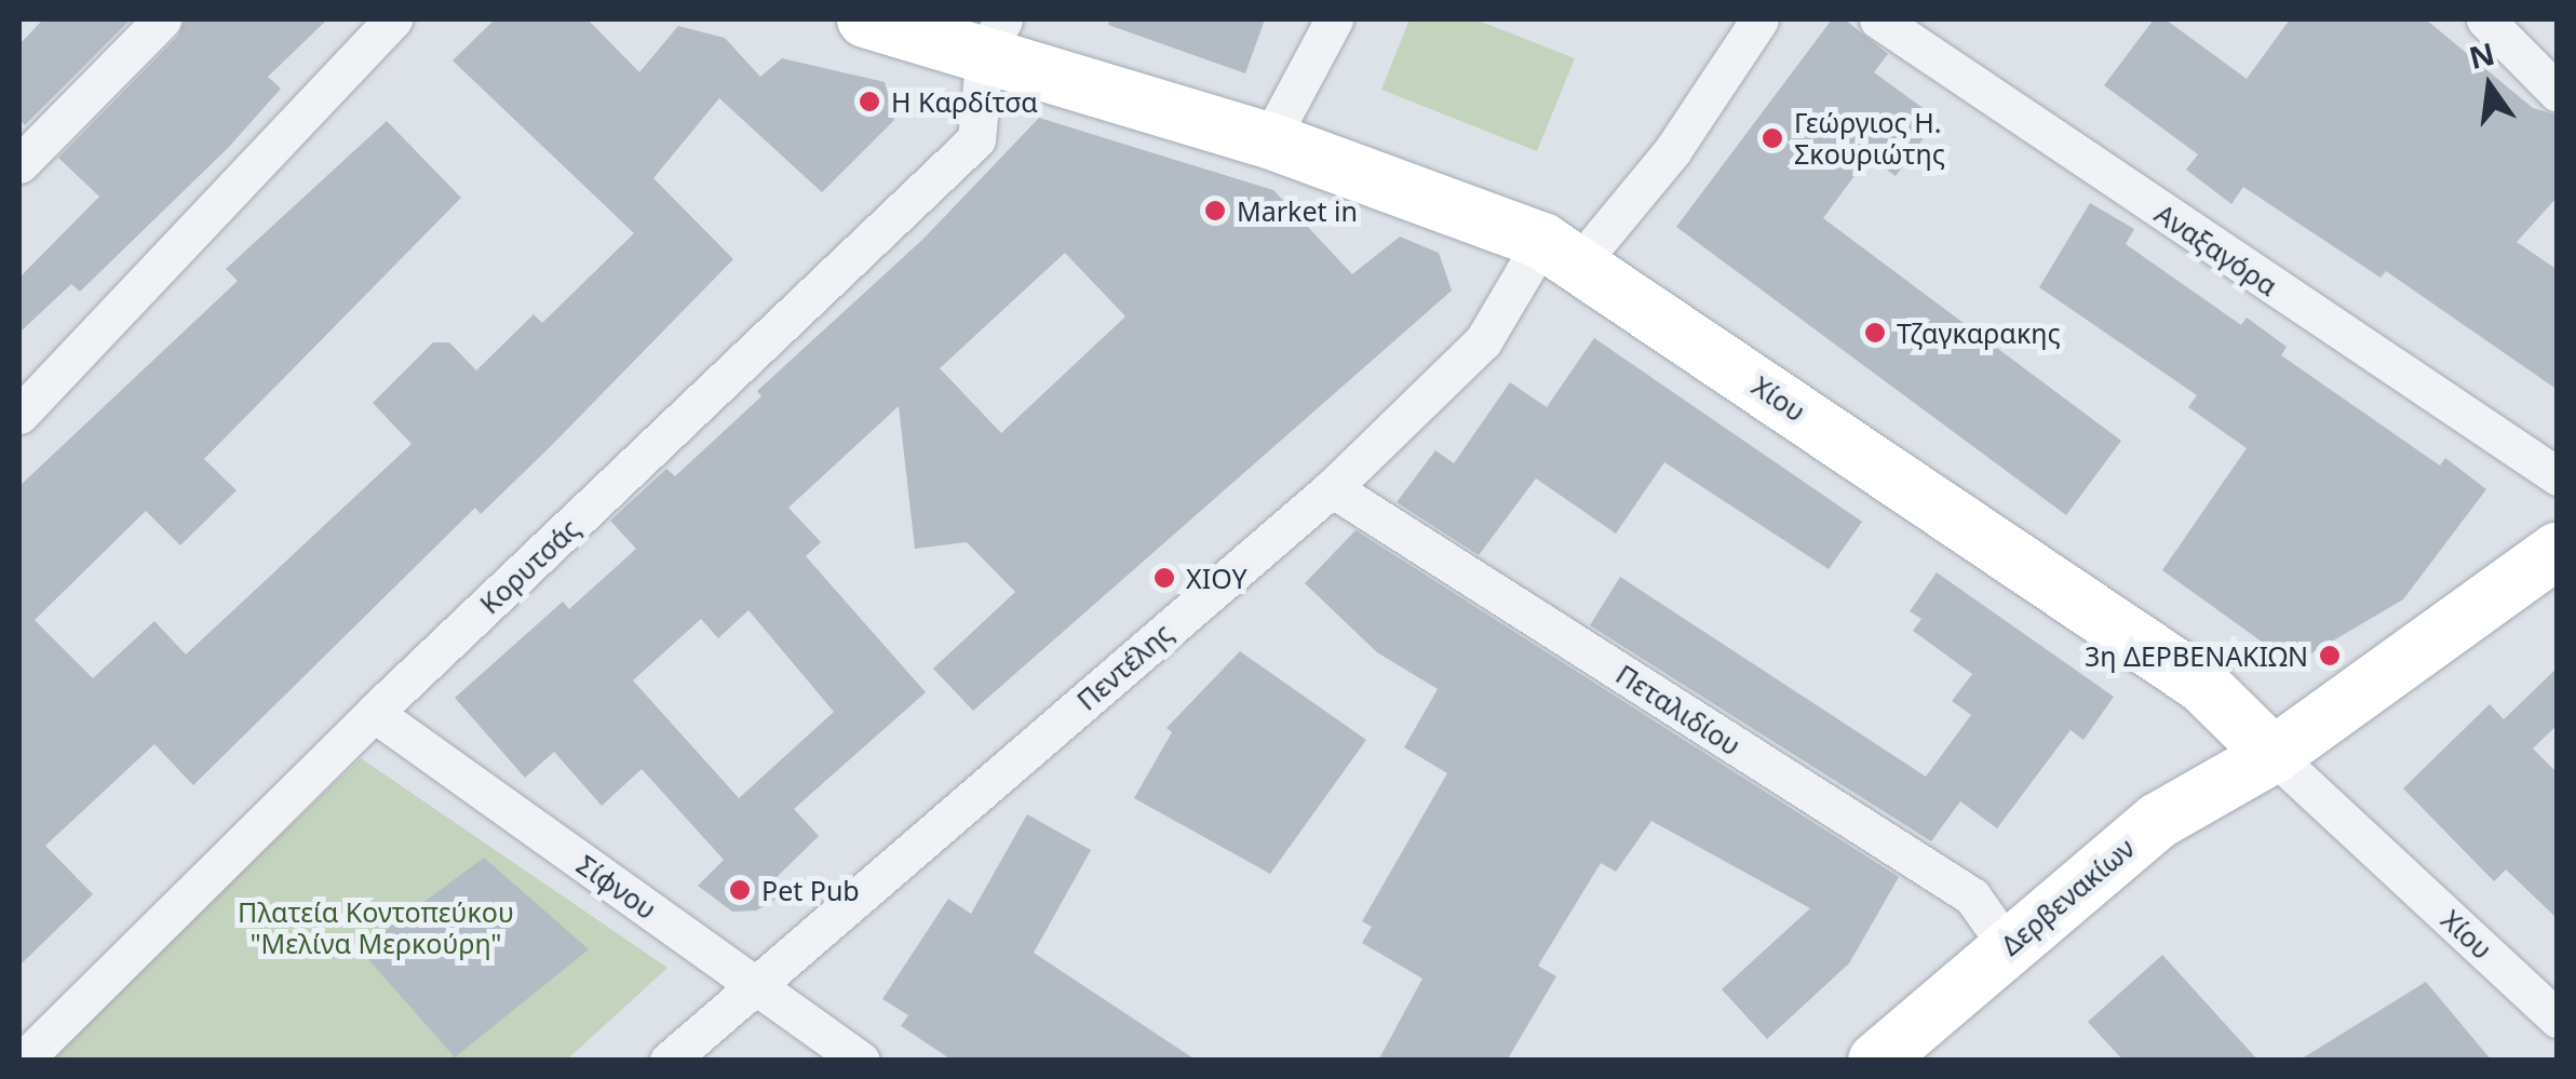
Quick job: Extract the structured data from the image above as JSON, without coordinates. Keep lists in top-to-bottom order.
{
  "streets": {
    "street": [
      "Αναξαγόρα",
      "Χίου",
      "Κορυτσάς",
      "Πεντέλης",
      "Πεταλιδίου",
      "Σίφνου",
      "Δερβενακίων"
    ]
  },
  "crossings": [
    ["Χίου", "Κορυτσάς"],
    ["Χίου", "Πεντέλης"],
    ["Χίου", "Δερβενακίων"],
    ["Κορυτσάς", "Σίφνου"],
    ["Πεντέλης", "Πεταλιδίου"],
    ["Πεντέλης", "Σίφνου"],
    ["Πεταλιδίου", "Δερβενακίων"]
  ],
  "parks": ["Πλατεία Κοντοπεύκου \"Μελίνα Μερκούρη\""],
  "places": [
    "Η Καρδίτσα",
    "Γεώργιος Η. Σκουριώτης",
    "Market in",
    "Τζαγκαρακης",
    "ΧΙΟΥ",
    "3η ΔΕΡΒΕΝΑΚΙΩΝ",
    "Pet Pub"
  ],
  "north": "top"
}
